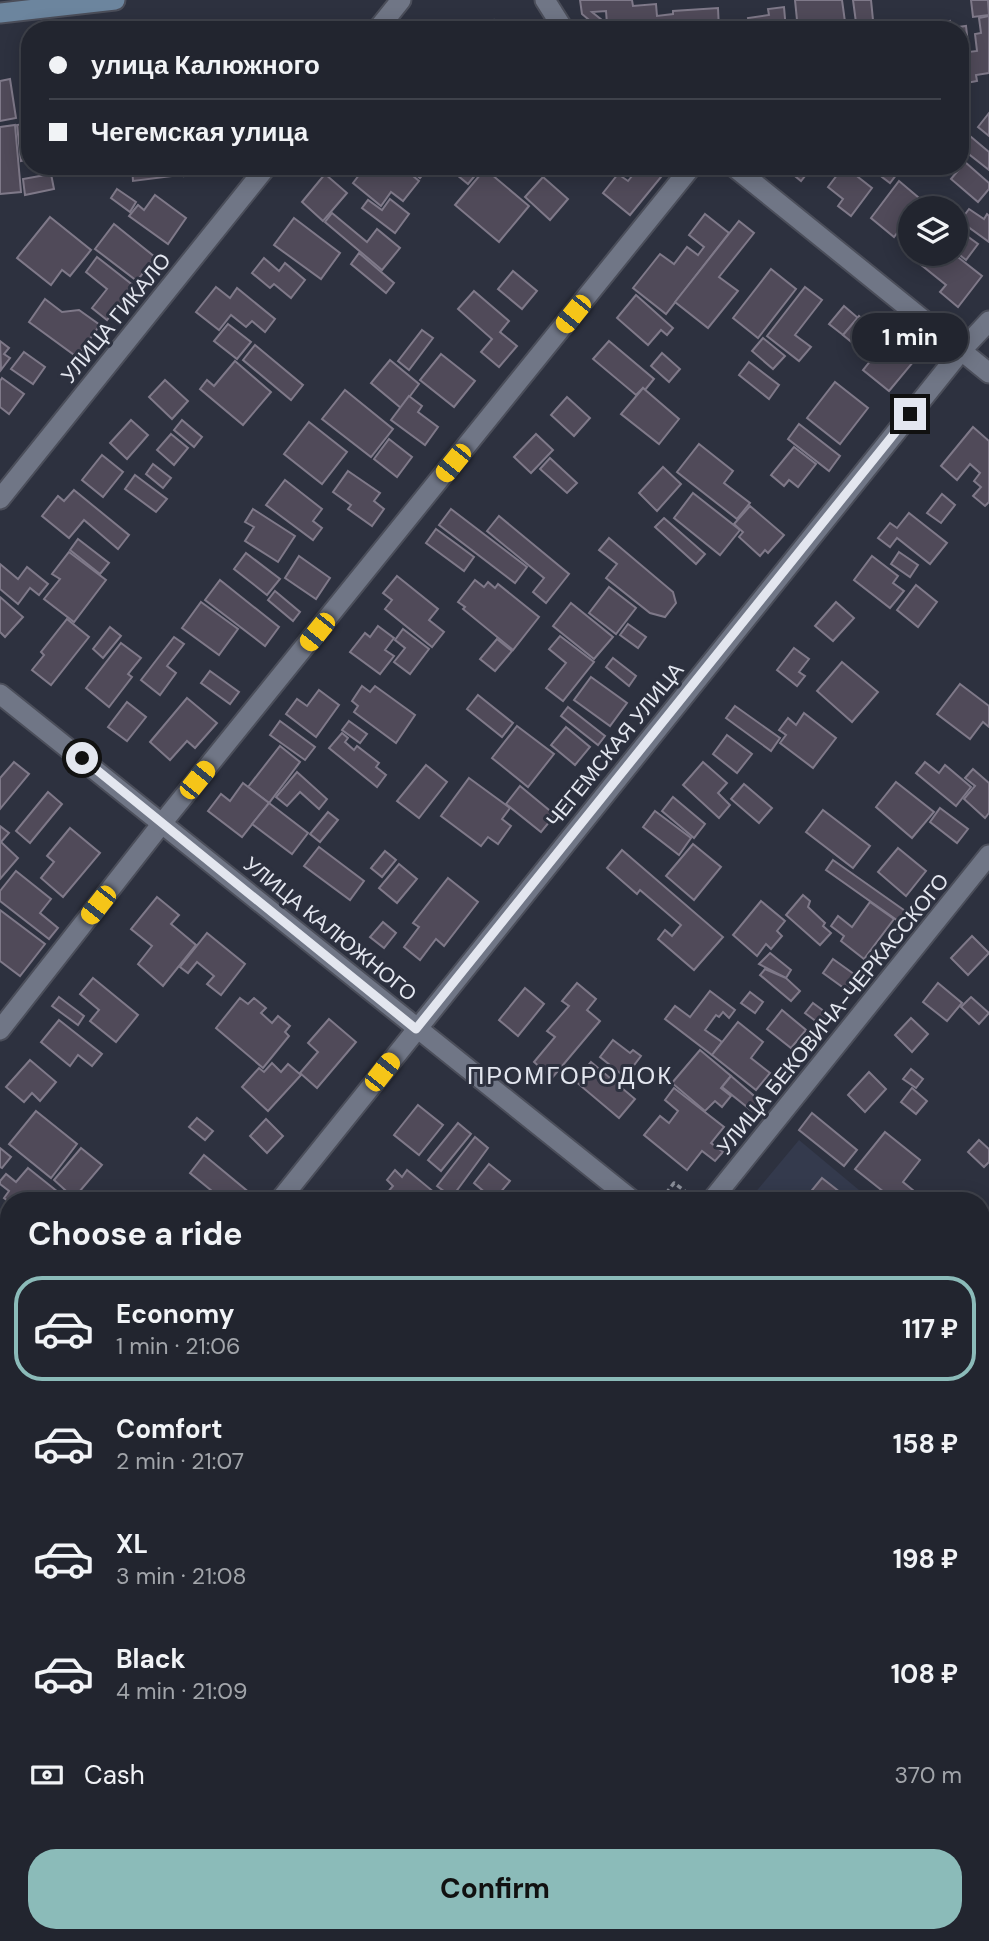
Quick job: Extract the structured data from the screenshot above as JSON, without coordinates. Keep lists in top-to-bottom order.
{
  "streets": {
    "street": [
      "УЛИЦА ГИКАЛО",
      "ЧЕГЕМСКАЯ УЛИЦА",
      "УЛИЦА КАЛЮЖНОГО",
      "УЛИЦА БЕКОВИЧА-ЧЕРКАССКОГО"
    ]
  },
  "crossings": [
    ["ЧЕГЕМСКАЯ УЛИЦА", "УЛИЦА КАЛЮЖНОГО"]
  ],
  "districts": ["ПРОМГОРОДОК"],
  "page": {
    "banner": ["улица Калюжного", "Чегемская улица"],
    "bubble": "1 min",
    "heading": "Choose a ride",
    "list": [
      {
        "name": "Economy",
        "note": "1 min · 21:06",
        "value": "117 ₽"
      },
      {
        "name": "Comfort",
        "note": "2 min · 21:07",
        "value": "158 ₽"
      },
      {
        "name": "XL",
        "note": "3 min · 21:08",
        "value": "198 ₽"
      },
      {
        "name": "Black",
        "note": "4 min · 21:09",
        "value": "108 ₽"
      }
    ],
    "pay": ["Cash", "370 m"],
    "buttons": "Confirm"
  }
}
